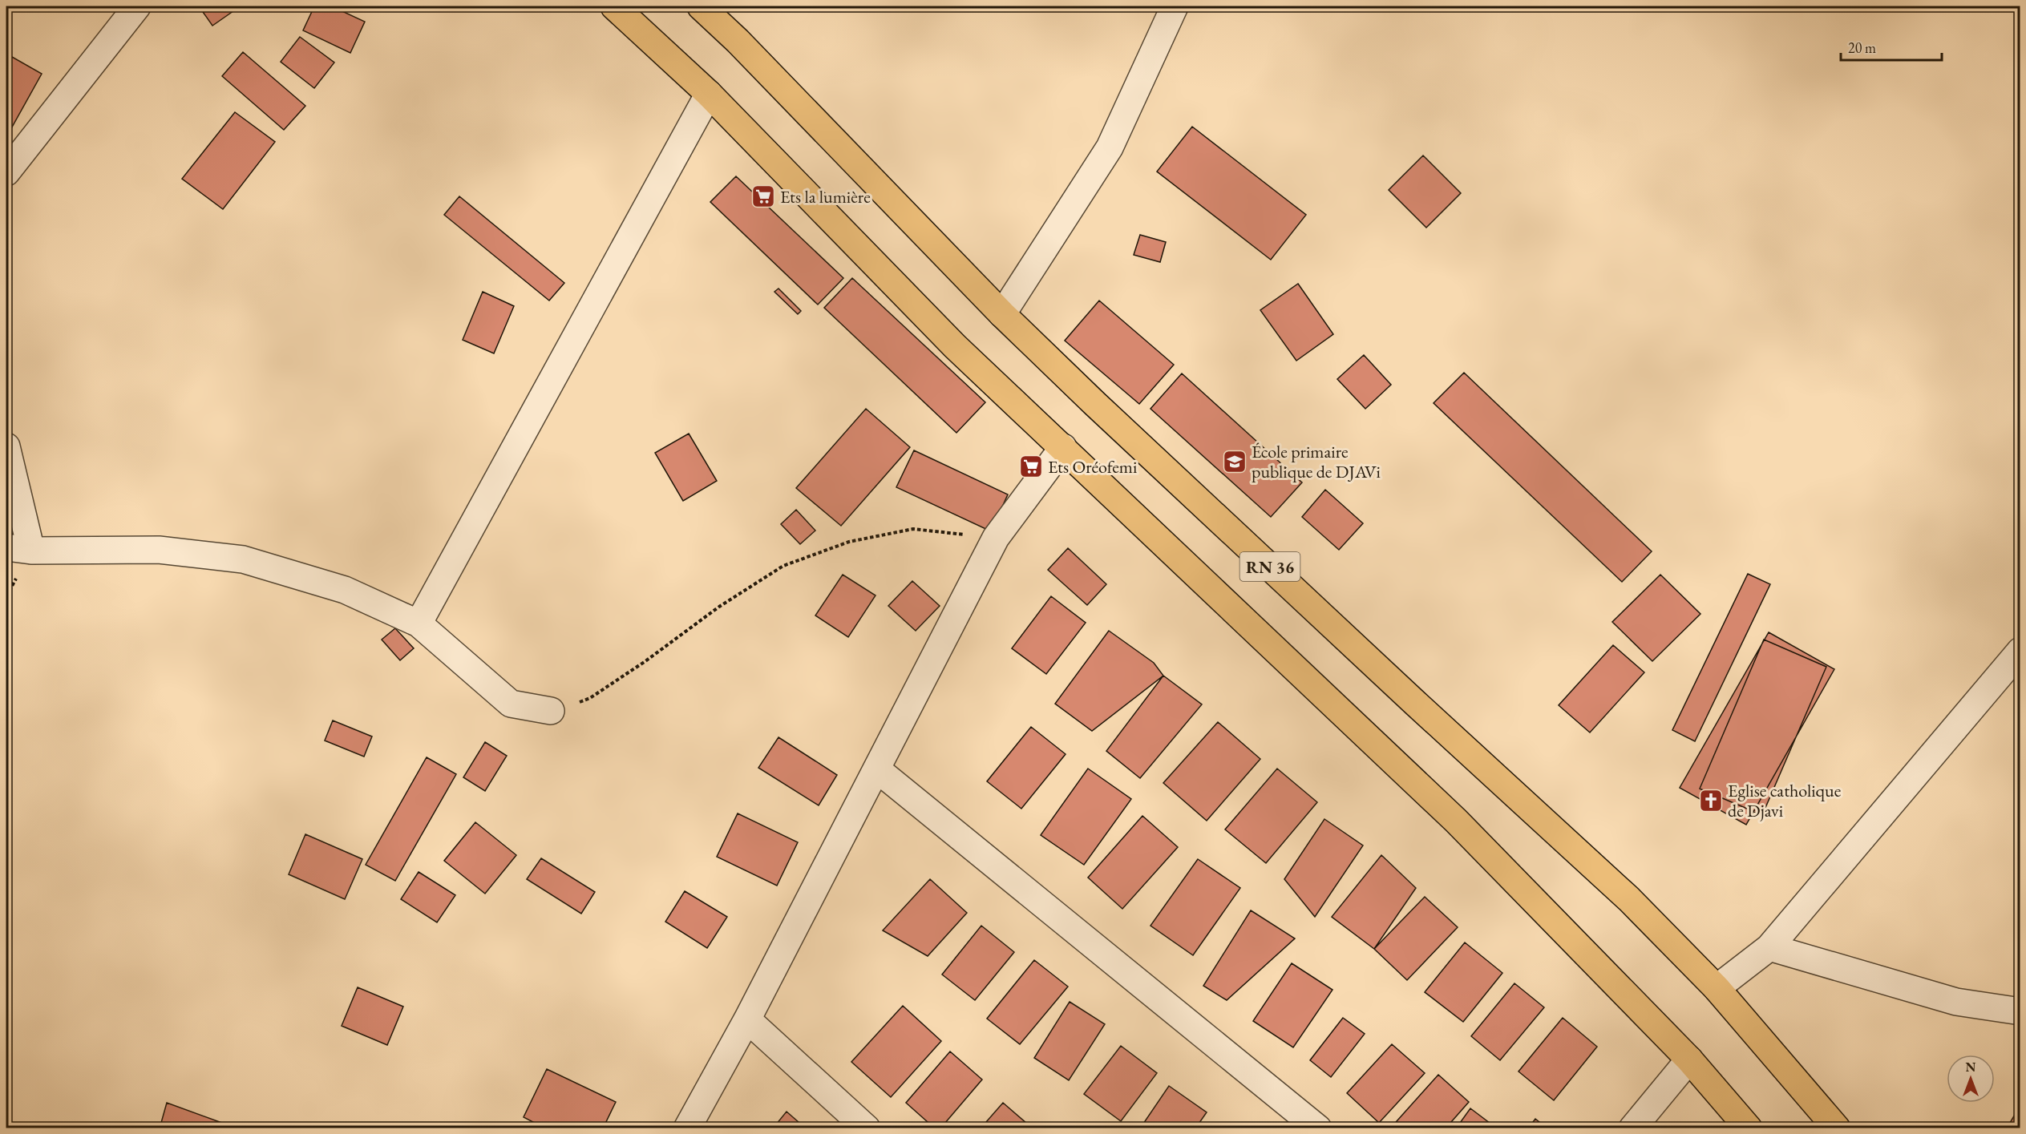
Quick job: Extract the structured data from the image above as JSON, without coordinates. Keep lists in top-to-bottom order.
{
  "streets": {
    "main road": ["RN 36"]
  },
  "places": {
    "supermarket": ["Ets la lumière", "Ets Oréofemi"],
    "school or university": ["École primaire publique de DJAVi"],
    "church": ["Eglise catholique de Djavi"]
  },
  "scale_bar": "20 m",
  "north": "top"
}
